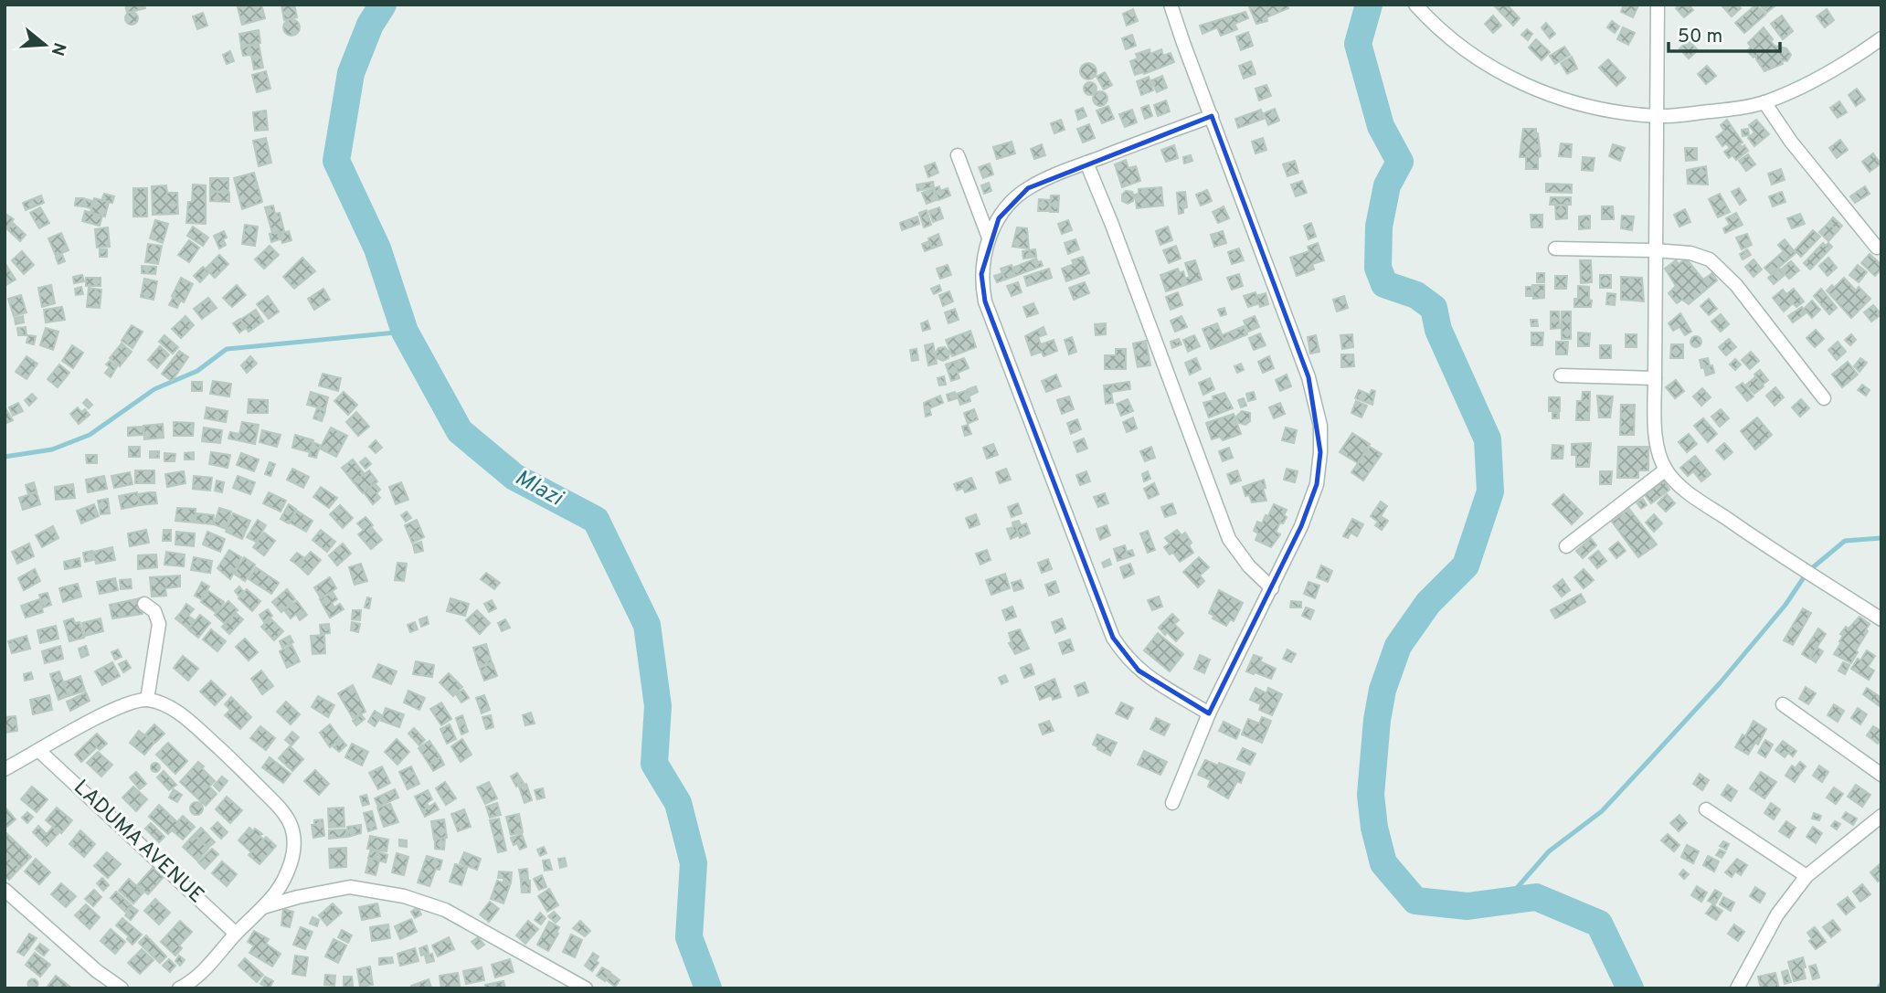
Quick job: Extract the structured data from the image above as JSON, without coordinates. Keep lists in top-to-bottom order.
{
  "streets": {
    "street": ["LADUMA AVENUE"]
  },
  "water": ["Mlazi"],
  "scale_bar": "50 m",
  "north": "right"
}
